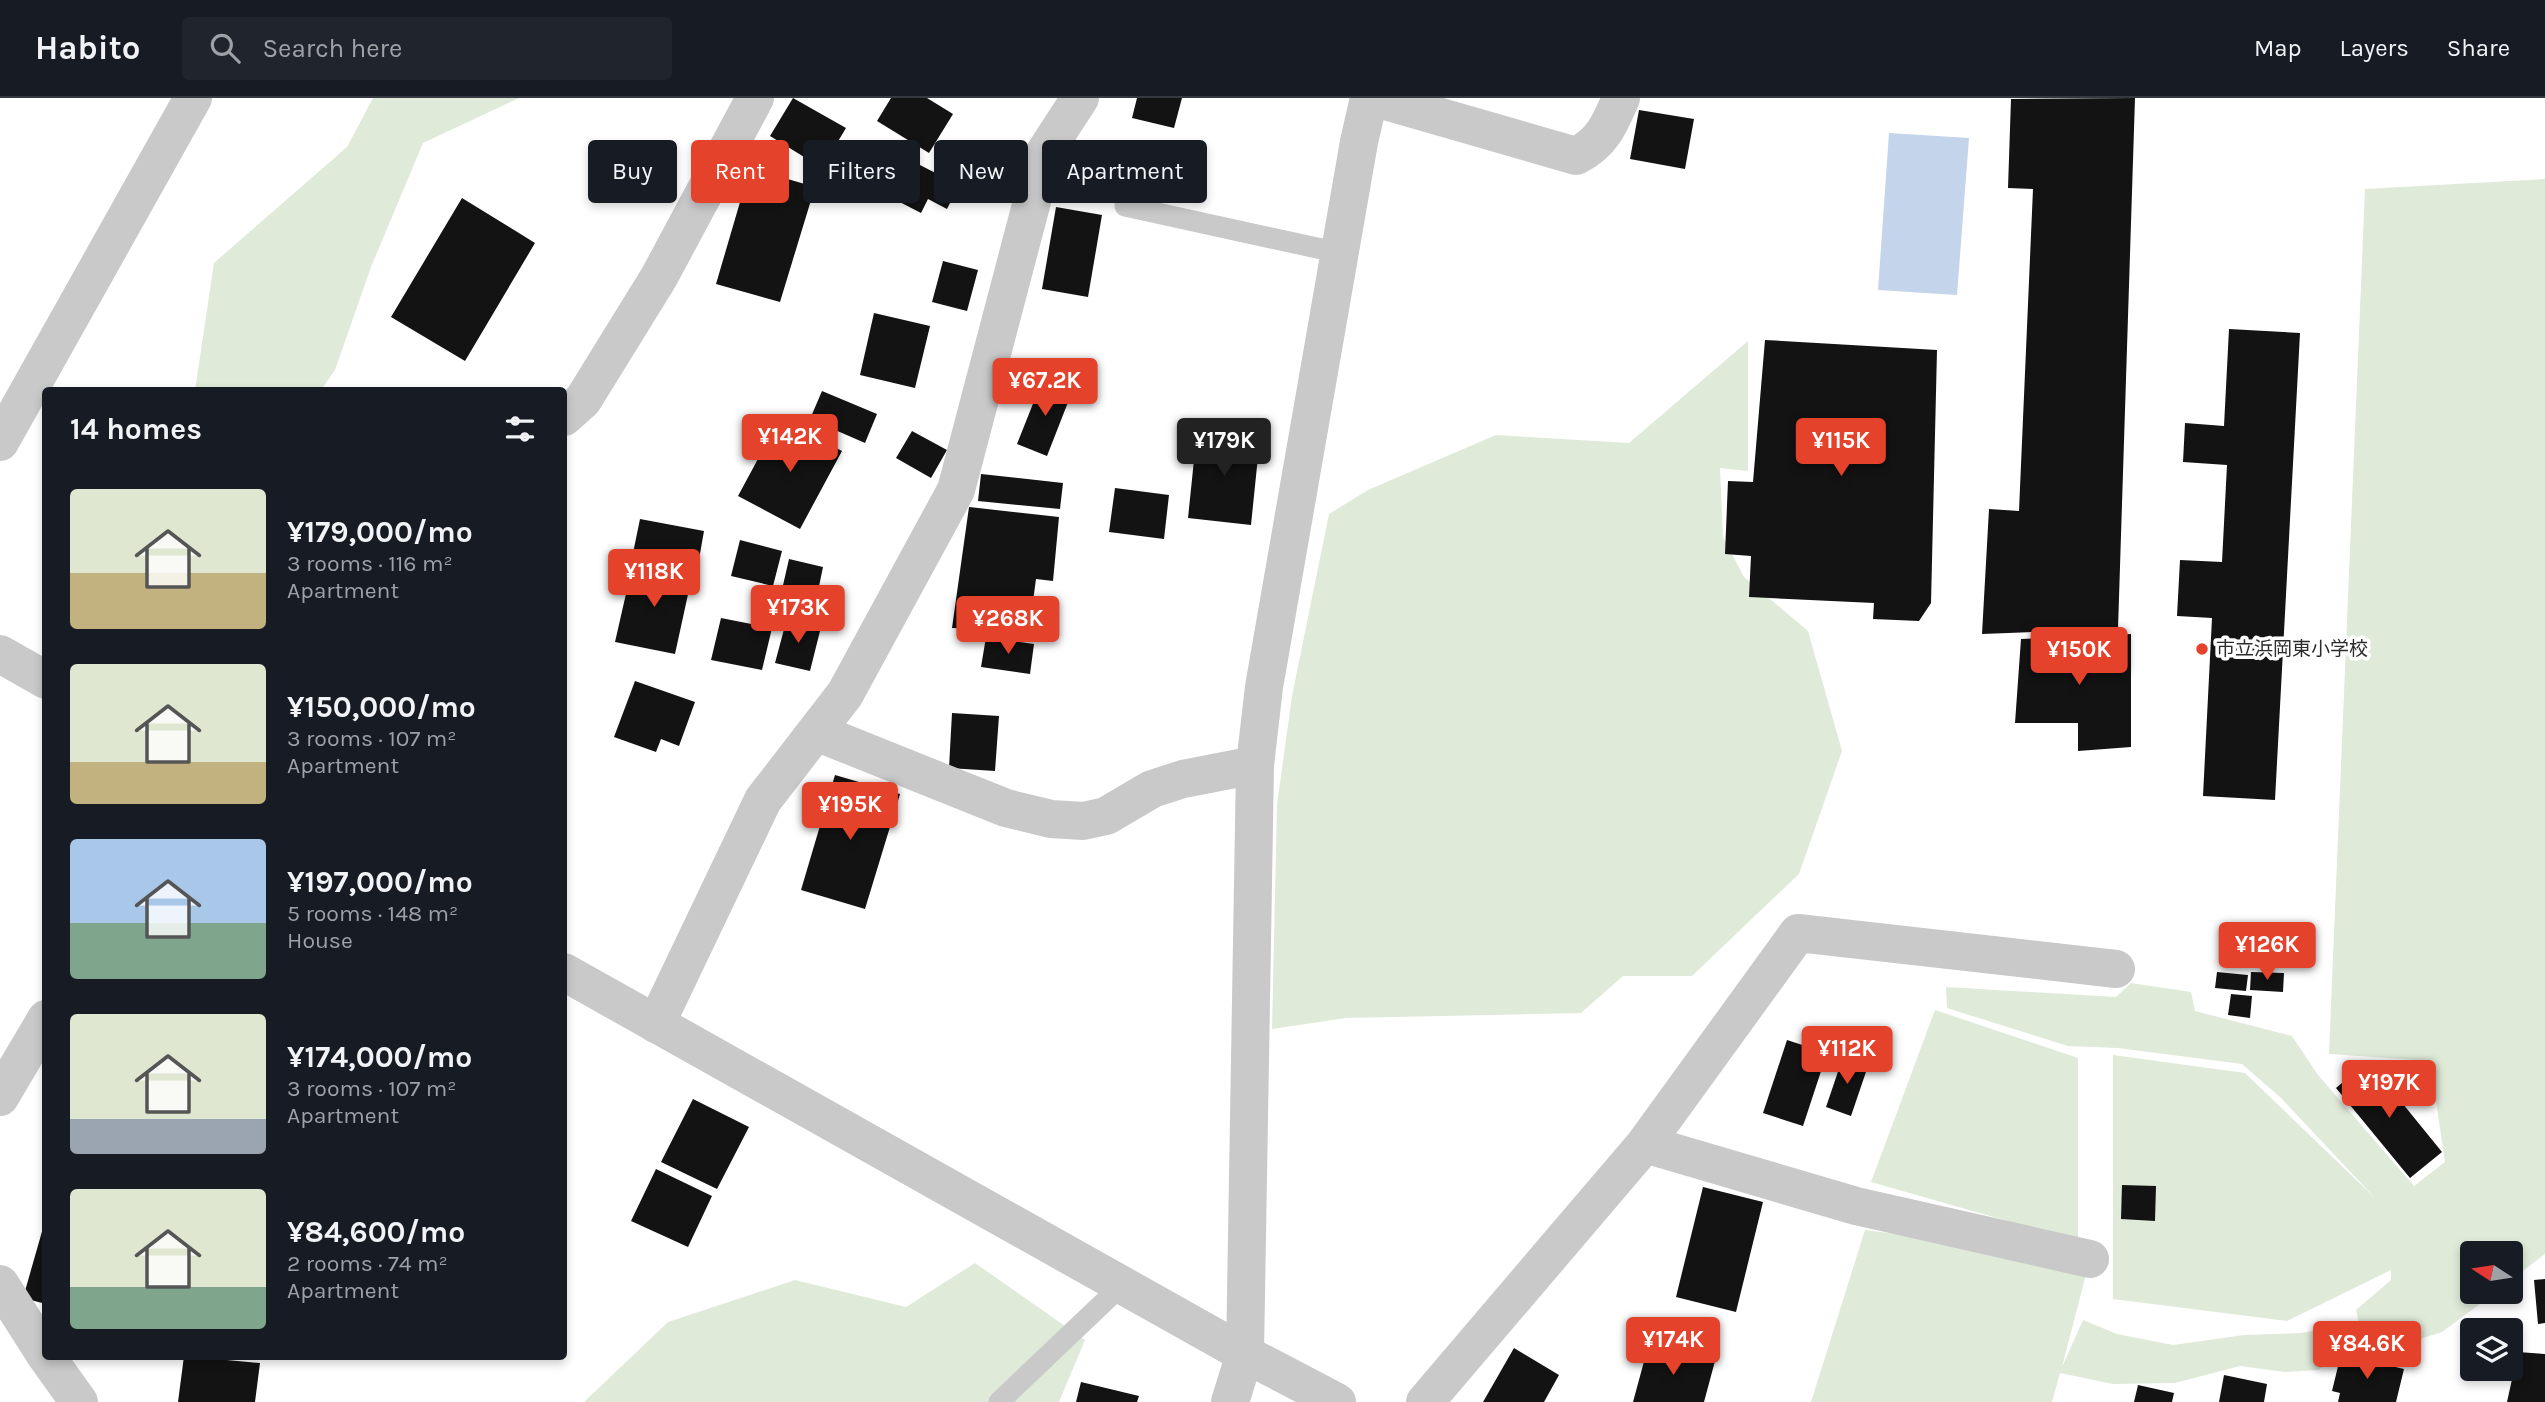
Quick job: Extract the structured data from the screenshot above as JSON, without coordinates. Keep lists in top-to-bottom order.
{
  "places": ["市立浜岡東小学校"],
  "north": "left",
  "page": {
    "header": "Habito",
    "search": "Search here",
    "nav": ["Map", "Layers", "Share"],
    "chip": [
      "Buy",
      "Rent",
      "Filters",
      "New",
      "Apartment"
    ],
    "price": [
      "¥67.2K",
      "¥142K",
      "¥179K",
      "¥115K",
      "¥118K",
      "¥173K",
      "¥268K",
      "¥150K",
      "¥195K",
      "¥126K",
      "¥112K",
      "¥197K",
      "¥174K",
      "¥84.6K"
    ],
    "heading": "14 homes",
    "list": [
      {
        "name": "¥179,000/mo",
        "note": "3 rooms · 116 m² · Apartment"
      },
      {
        "name": "¥150,000/mo",
        "note": "3 rooms · 107 m² · Apartment"
      },
      {
        "name": "¥197,000/mo",
        "note": "5 rooms · 148 m² · House"
      },
      {
        "name": "¥174,000/mo",
        "note": "3 rooms · 107 m² · Apartment"
      },
      {
        "name": "¥84,600/mo",
        "note": "2 rooms · 74 m² · Apartment"
      }
    ]
  }
}
